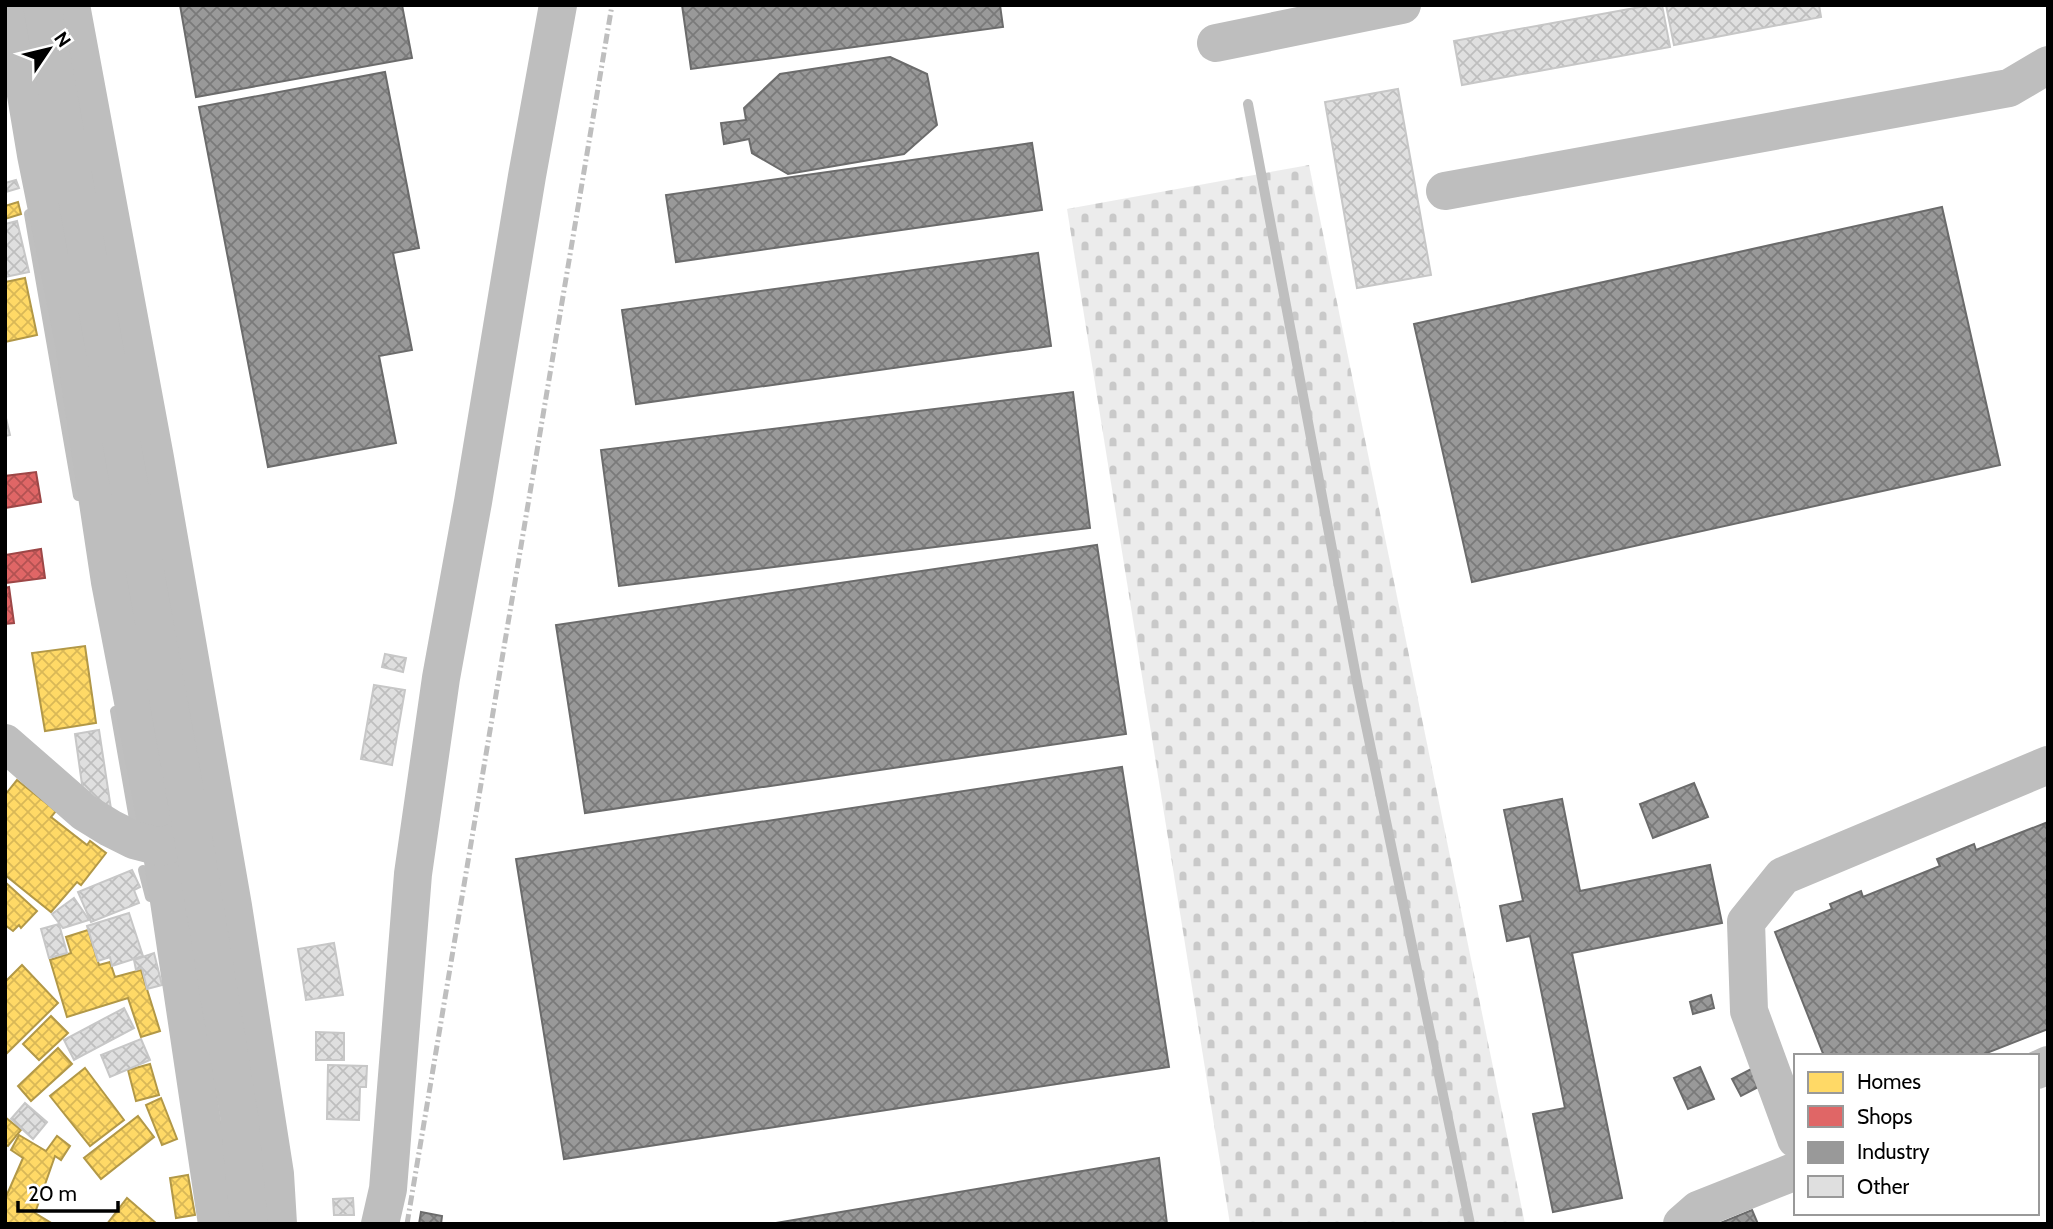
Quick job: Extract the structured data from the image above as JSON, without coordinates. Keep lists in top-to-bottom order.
{
  "legend": [
    "Homes",
    "Shops",
    "Industry",
    "Other"
  ],
  "scale_bar": "20 m",
  "north": "top right"
}
